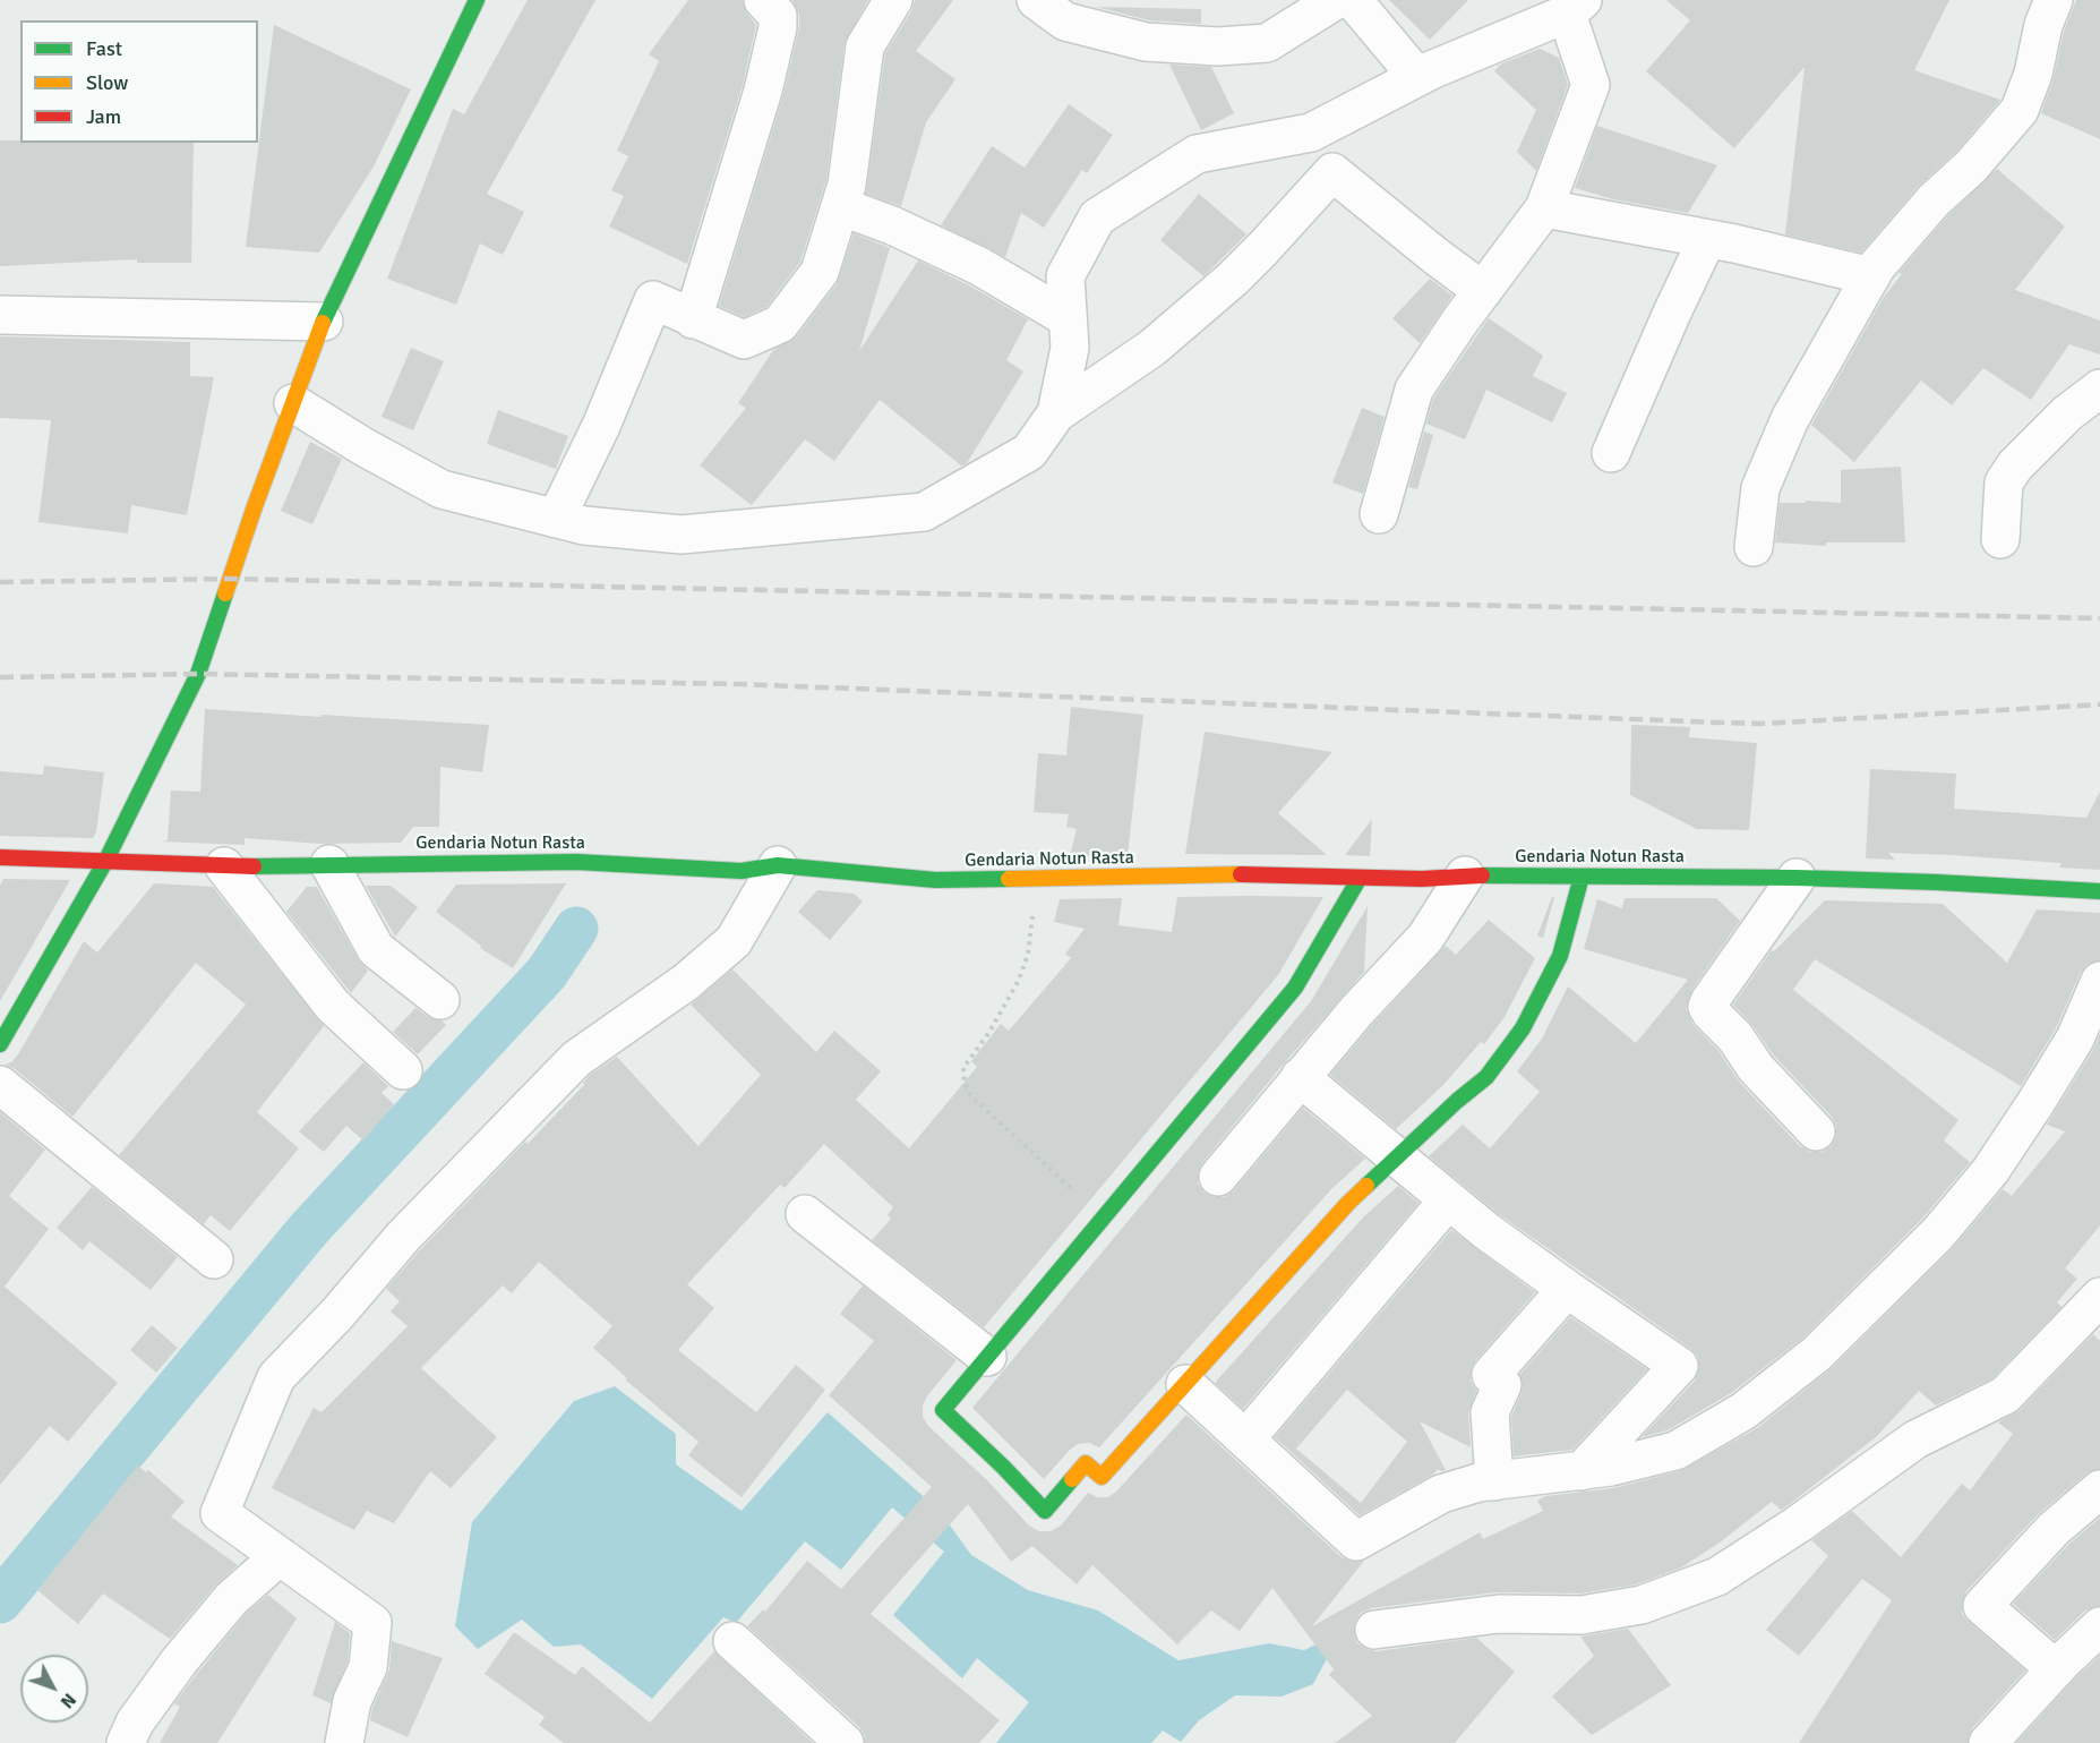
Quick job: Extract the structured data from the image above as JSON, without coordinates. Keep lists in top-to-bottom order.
{
  "streets": {
    "main road": ["Gendaria Notun Rasta"]
  },
  "legend": ["Fast", "Slow", "Jam"],
  "north": "bottom right"
}
